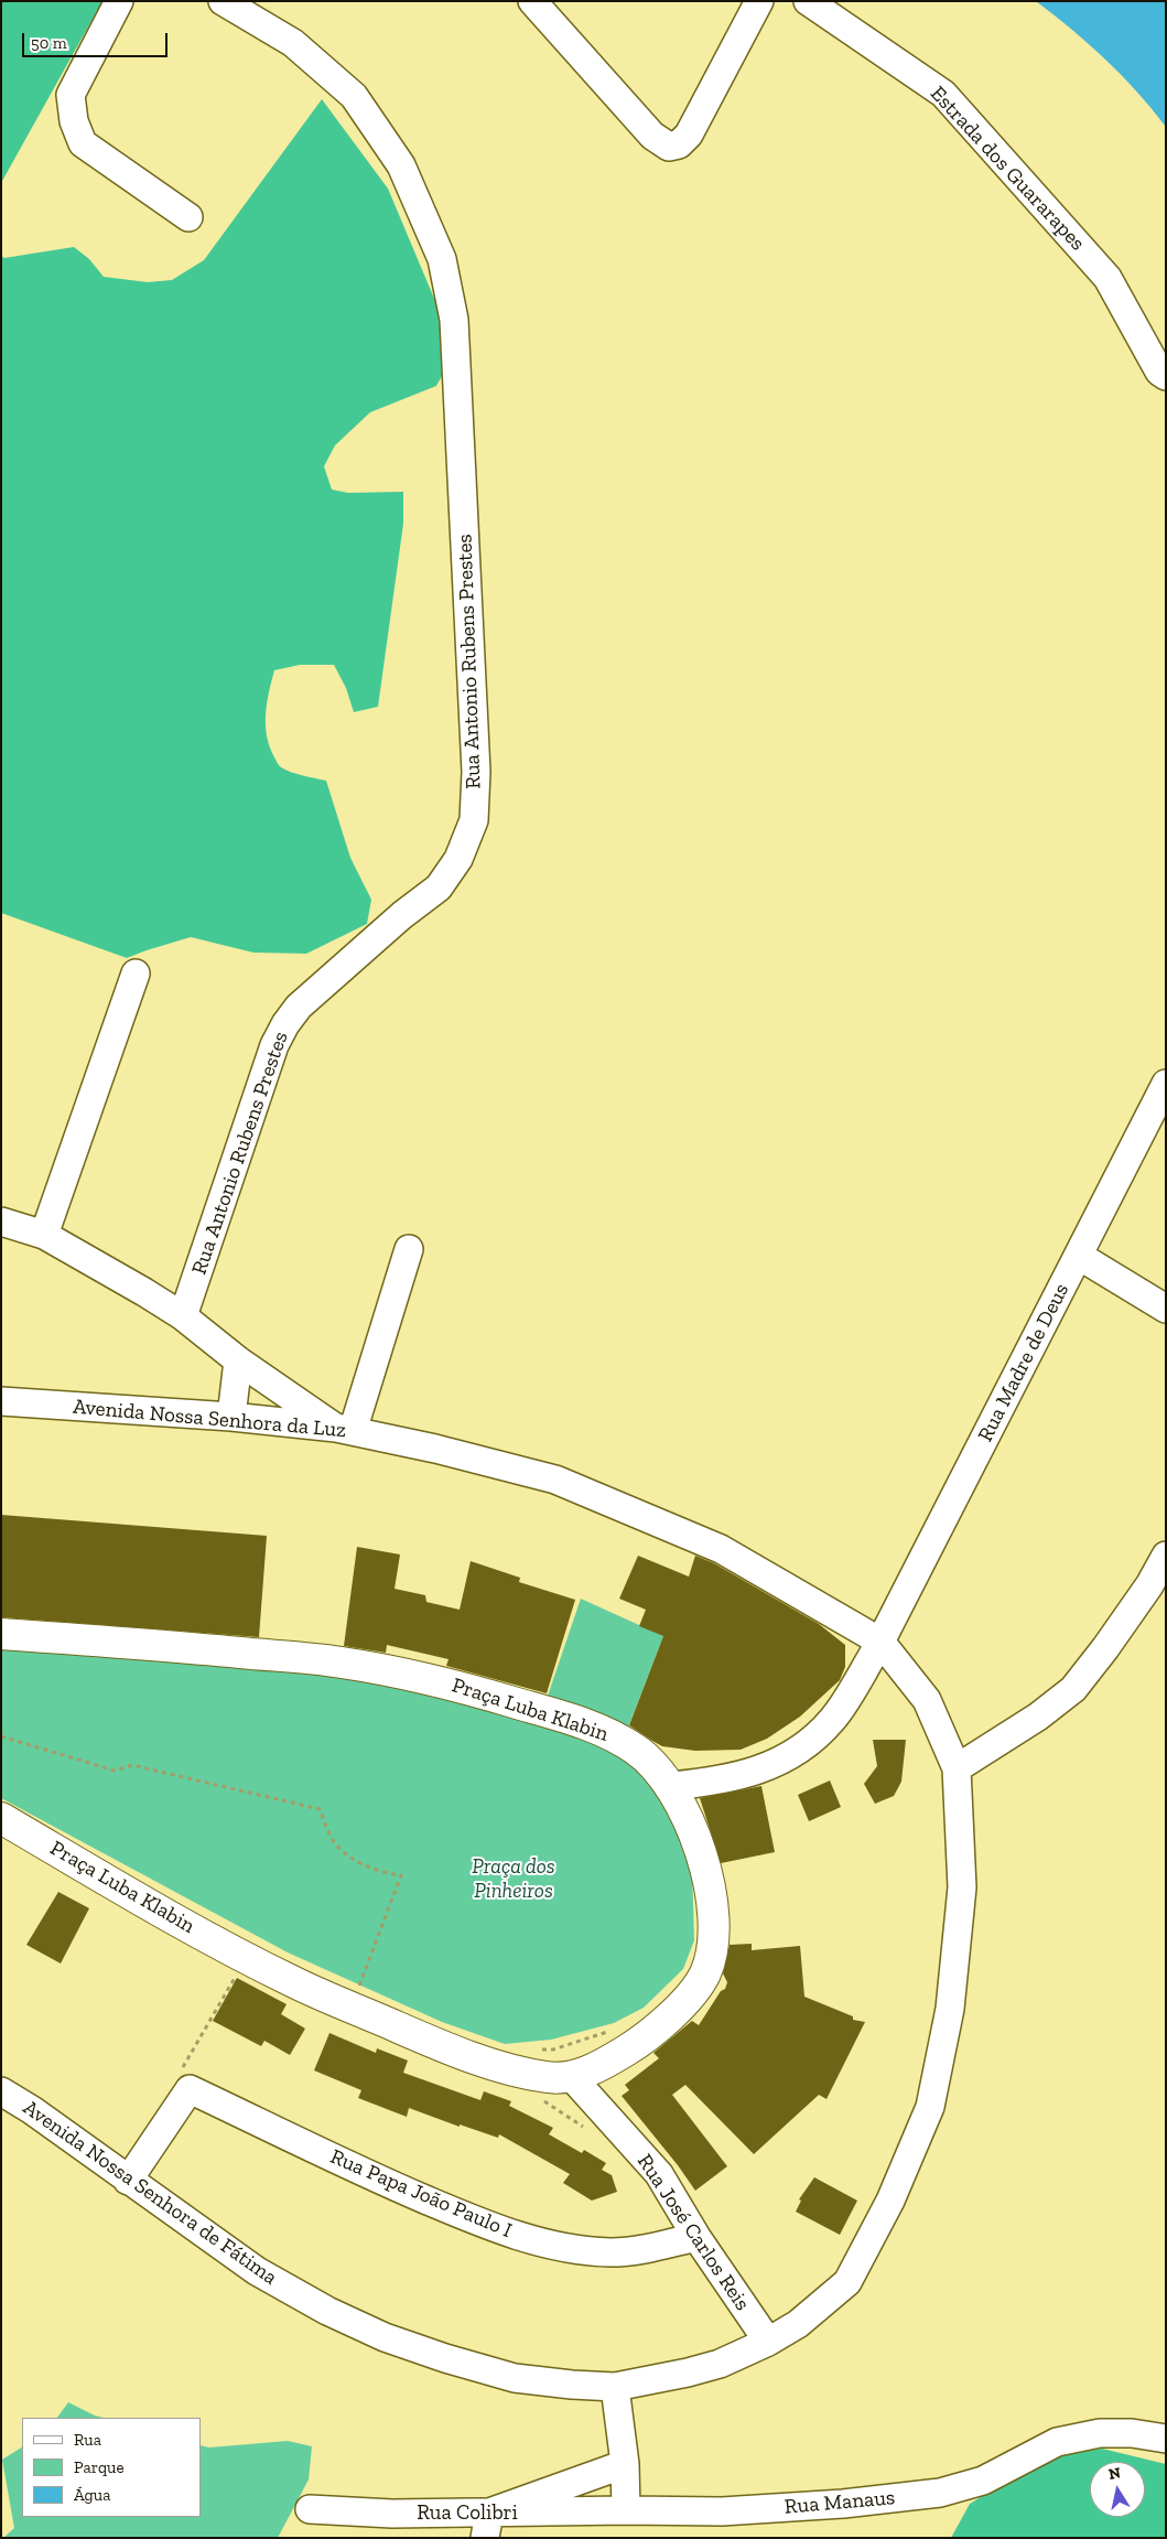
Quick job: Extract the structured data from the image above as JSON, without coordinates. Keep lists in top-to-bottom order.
{
  "streets": {
    "main road": ["Praça Luba Klabin"],
    "street": [
      "Estrada dos Guararapes",
      "Rua Antonio Rubens Prestes",
      "Rua Madre de Deus",
      "Avenida Nossa Senhora da Luz",
      "Avenida Nossa Senhora de Fátima",
      "Rua Papa João Paulo I",
      "Rua José Carlos Reis",
      "Rua Manaus",
      "Rua Colibri"
    ]
  },
  "crossings": [
    ["Rua Madre de Deus", "Avenida Nossa Senhora da Luz"],
    ["Rua Madre de Deus", "Praça Luba Klabin"],
    ["Avenida Nossa Senhora da Luz", "Avenida Nossa Senhora de Fátima"],
    ["Praça Luba Klabin", "Rua José Carlos Reis"],
    ["Avenida Nossa Senhora de Fátima", "Rua José Carlos Reis"],
    ["Rua Papa João Paulo I", "Rua José Carlos Reis"],
    ["Rua Manaus", "Rua Colibri"]
  ],
  "parks": ["Praça dos Pinheiros"],
  "legend": ["Rua", "Parque", "Água"],
  "scale_bar": "50 m",
  "north": "top"
}
